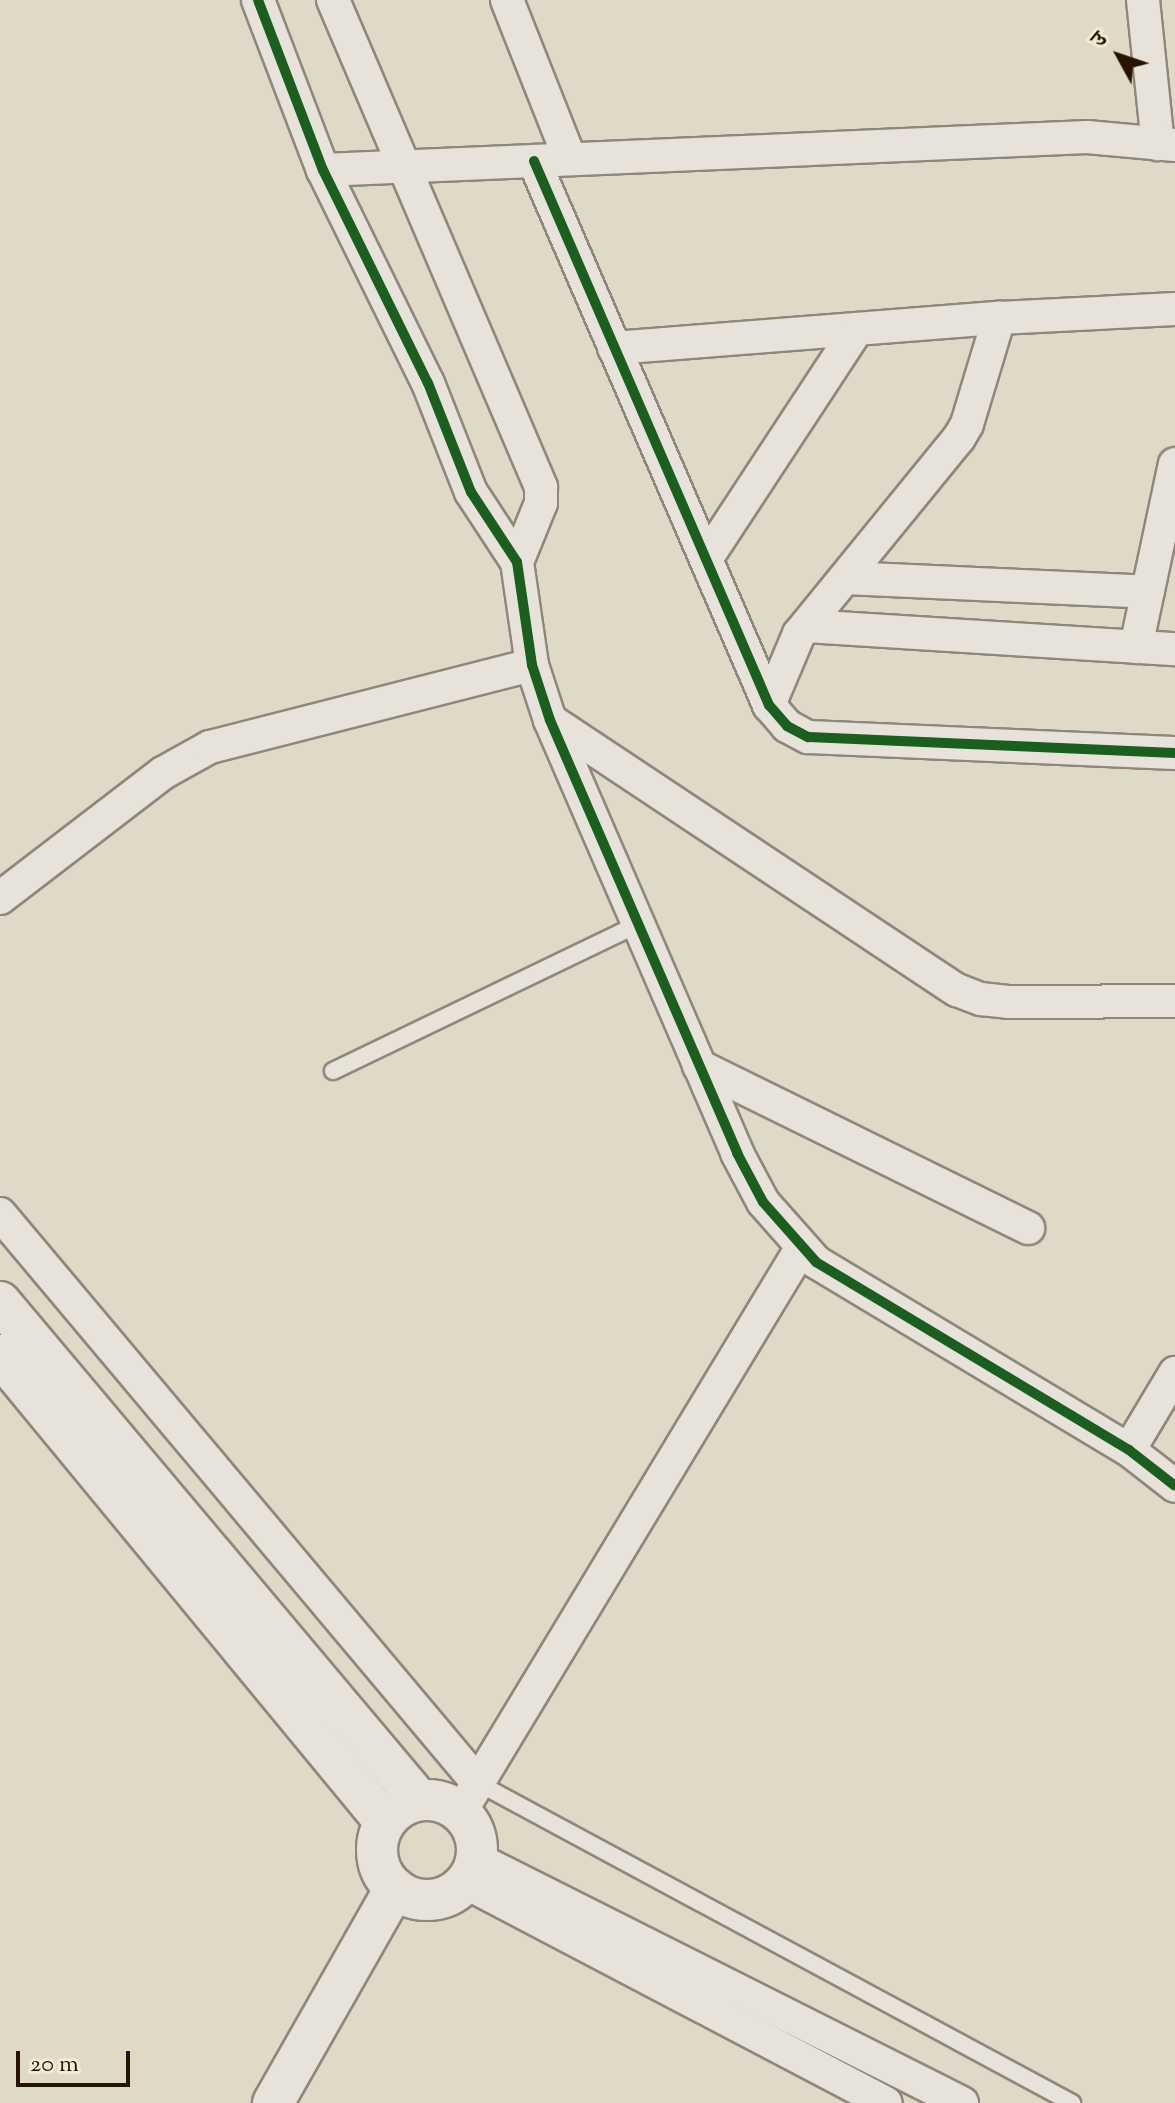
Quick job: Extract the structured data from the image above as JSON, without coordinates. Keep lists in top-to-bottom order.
{
  "scale_bar": "20 m",
  "north": "top left"
}
